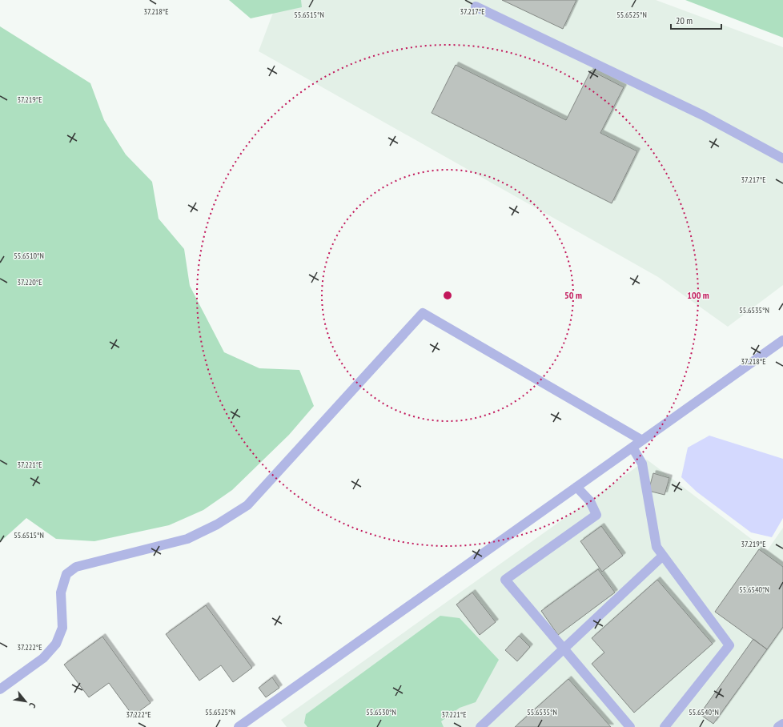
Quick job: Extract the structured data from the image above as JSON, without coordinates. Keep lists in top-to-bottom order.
{
  "scale_bar": "20 m",
  "north": "bottom right",
  "coordinates": [
    "37.218°E",
    "37.217°E",
    "55.6515°N",
    "55.6525°N",
    "37.219°E",
    "55.6510°N",
    "37.220°E",
    "55.6535°N",
    "37.221°E",
    "55.6540°N",
    "37.222°E",
    "55.6530°N"
  ],
  "rings": ["50 m", "100 m"]
}
